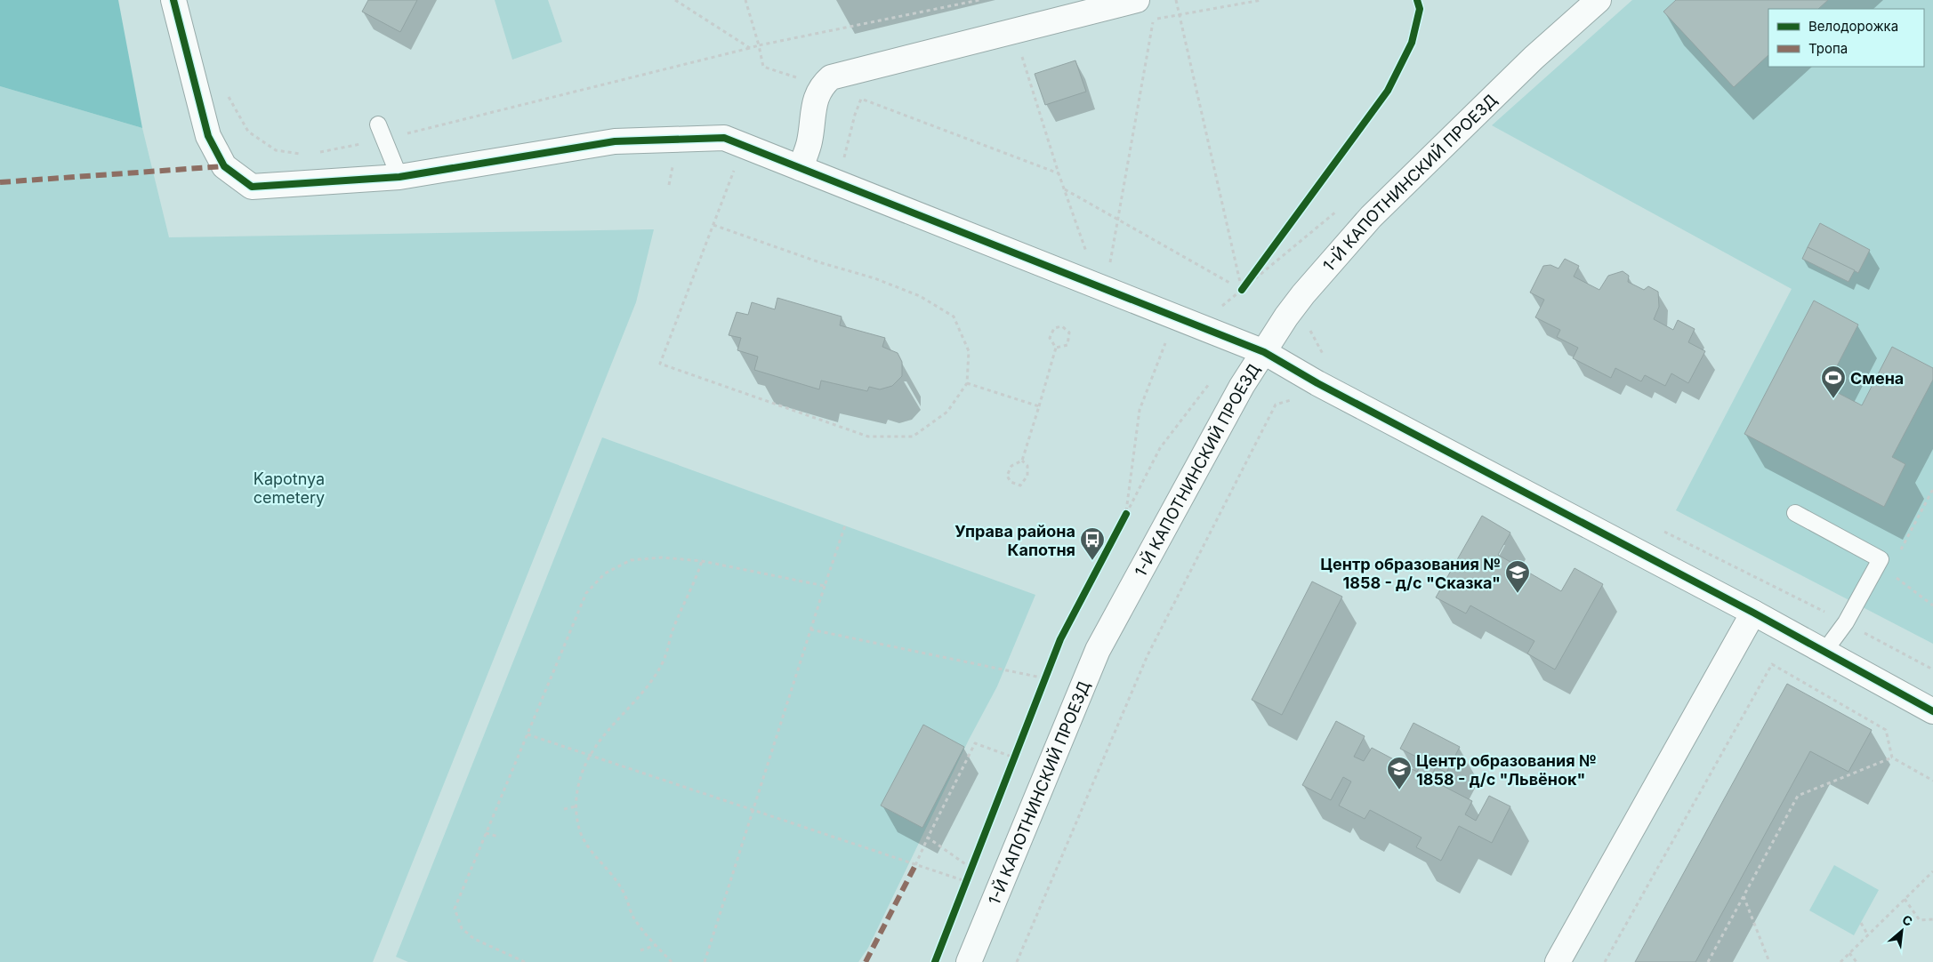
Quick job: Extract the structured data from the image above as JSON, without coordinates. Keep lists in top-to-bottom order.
{
  "streets": {
    "street": ["1-Й КАПОТНИНСКИЙ ПРОЕЗД"]
  },
  "parks": ["Kapotnya cemetery"],
  "places": {
    "sports": ["Смена"],
    "bus stop": ["Управа района Капотня"],
    "school or university": ["Центр образования № 1858 - д/с \"Сказка\"", "Центр образования № 1858 - д/с \"Львёнок\""]
  },
  "legend": ["Велодорожка", "Тропа"],
  "north": "top right"
}
